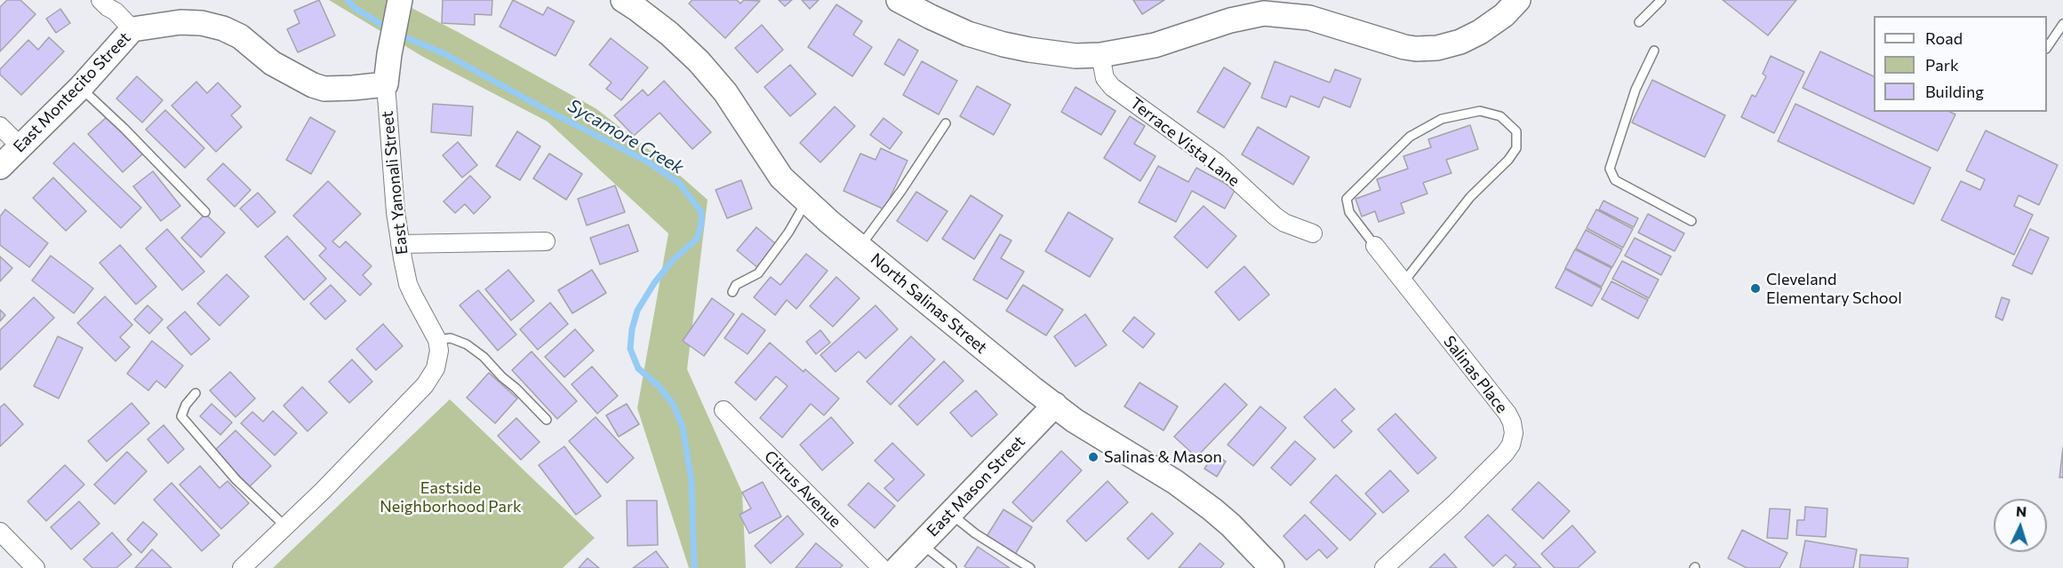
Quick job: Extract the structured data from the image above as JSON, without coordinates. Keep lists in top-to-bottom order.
{
  "streets": {
    "main road": [
      "East Montecito Street",
      "East Yanonali Street",
      "North Salinas Street",
      "East Mason Street"
    ],
    "street": ["Terrace Vista Lane", "Salinas Place", "Citrus Avenue"]
  },
  "crossings": [
    ["East Montecito Street", "East Yanonali Street"],
    ["North Salinas Street", "East Mason Street"]
  ],
  "water": ["Sycamore Creek"],
  "parks": ["Eastside Neighborhood Park"],
  "places": ["Cleveland Elementary School", "Salinas & Mason"],
  "legend": ["Road", "Park", "Building"],
  "north": "top"
}
